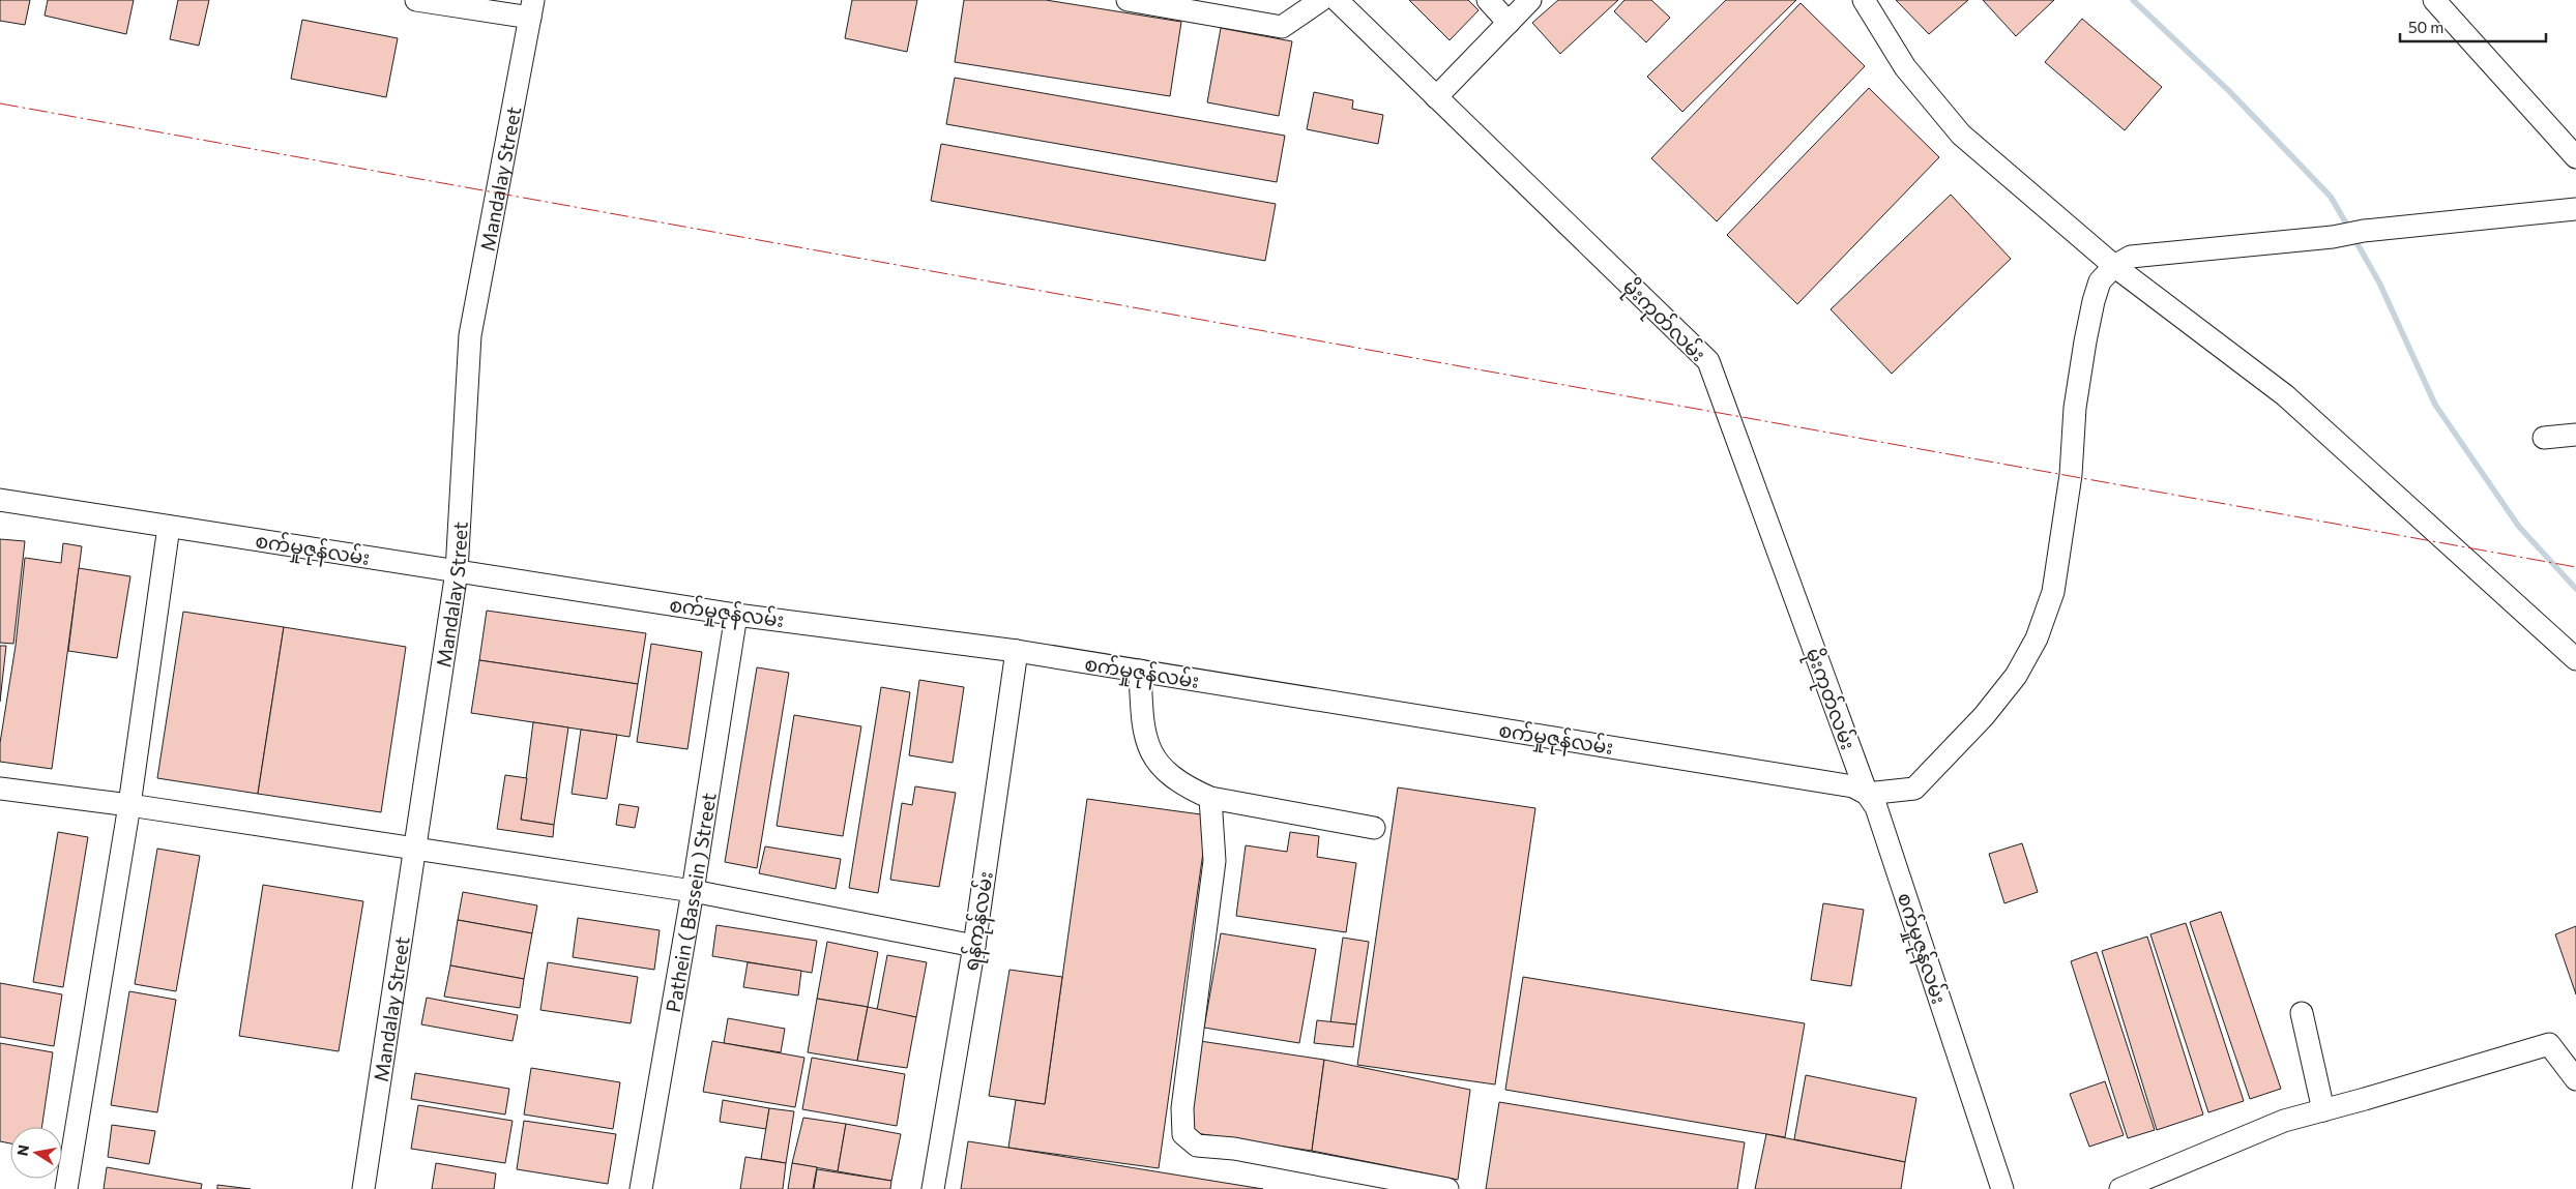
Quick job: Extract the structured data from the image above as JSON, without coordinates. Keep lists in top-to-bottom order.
{
  "streets": {
    "street": [
      "Mandalay Street",
      "မိုးကုတ်လမ်း",
      "စက်မှုဇုန်လမ်း",
      "Pathein ( Bassein ) Street",
      "ရန်ကုန်လမ်း"
    ]
  },
  "crossings": [
    ["Mandalay Street", "စက်မှုဇုန်လမ်း"],
    ["မိုးကုတ်လမ်း", "စက်မှုဇုန်လမ်း"],
    ["စက်မှုဇုန်လမ်း", "Pathein ( Bassein ) Street"],
    ["စက်မှုဇုန်လမ်း", "ရန်ကုန်လမ်း"]
  ],
  "scale_bar": "50 m",
  "north": "left"
}
